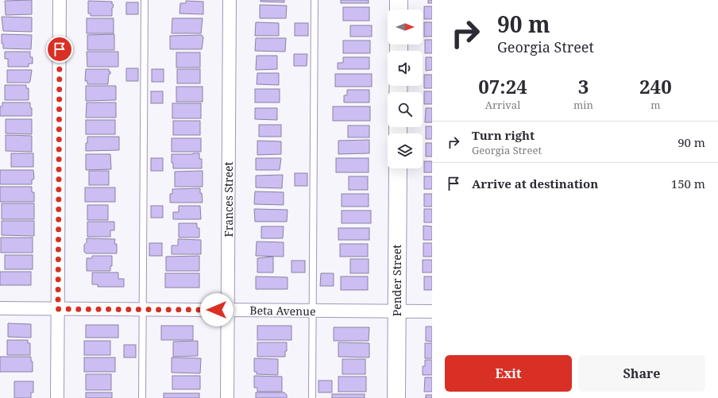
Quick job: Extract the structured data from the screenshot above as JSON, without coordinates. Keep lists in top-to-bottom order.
{
  "streets": {
    "street": ["Frances Street", "Pender Street", "Beta Avenue"]
  },
  "crossings": [
    ["Frances Street", "Beta Avenue"],
    ["Pender Street", "Beta Avenue"]
  ],
  "north": "right",
  "page": {
    "turn": ["90 m", "Georgia Street"],
    "eta": [
      "07:24",
      "Arrival",
      "3",
      "min",
      "240",
      "m"
    ],
    "list": [
      {
        "name": "Turn right",
        "note": "Georgia Street",
        "value": "90 m"
      },
      {
        "name": "Arrive at destination",
        "value": "150 m"
      }
    ],
    "buttons": ["Exit", "Share"]
  }
}
